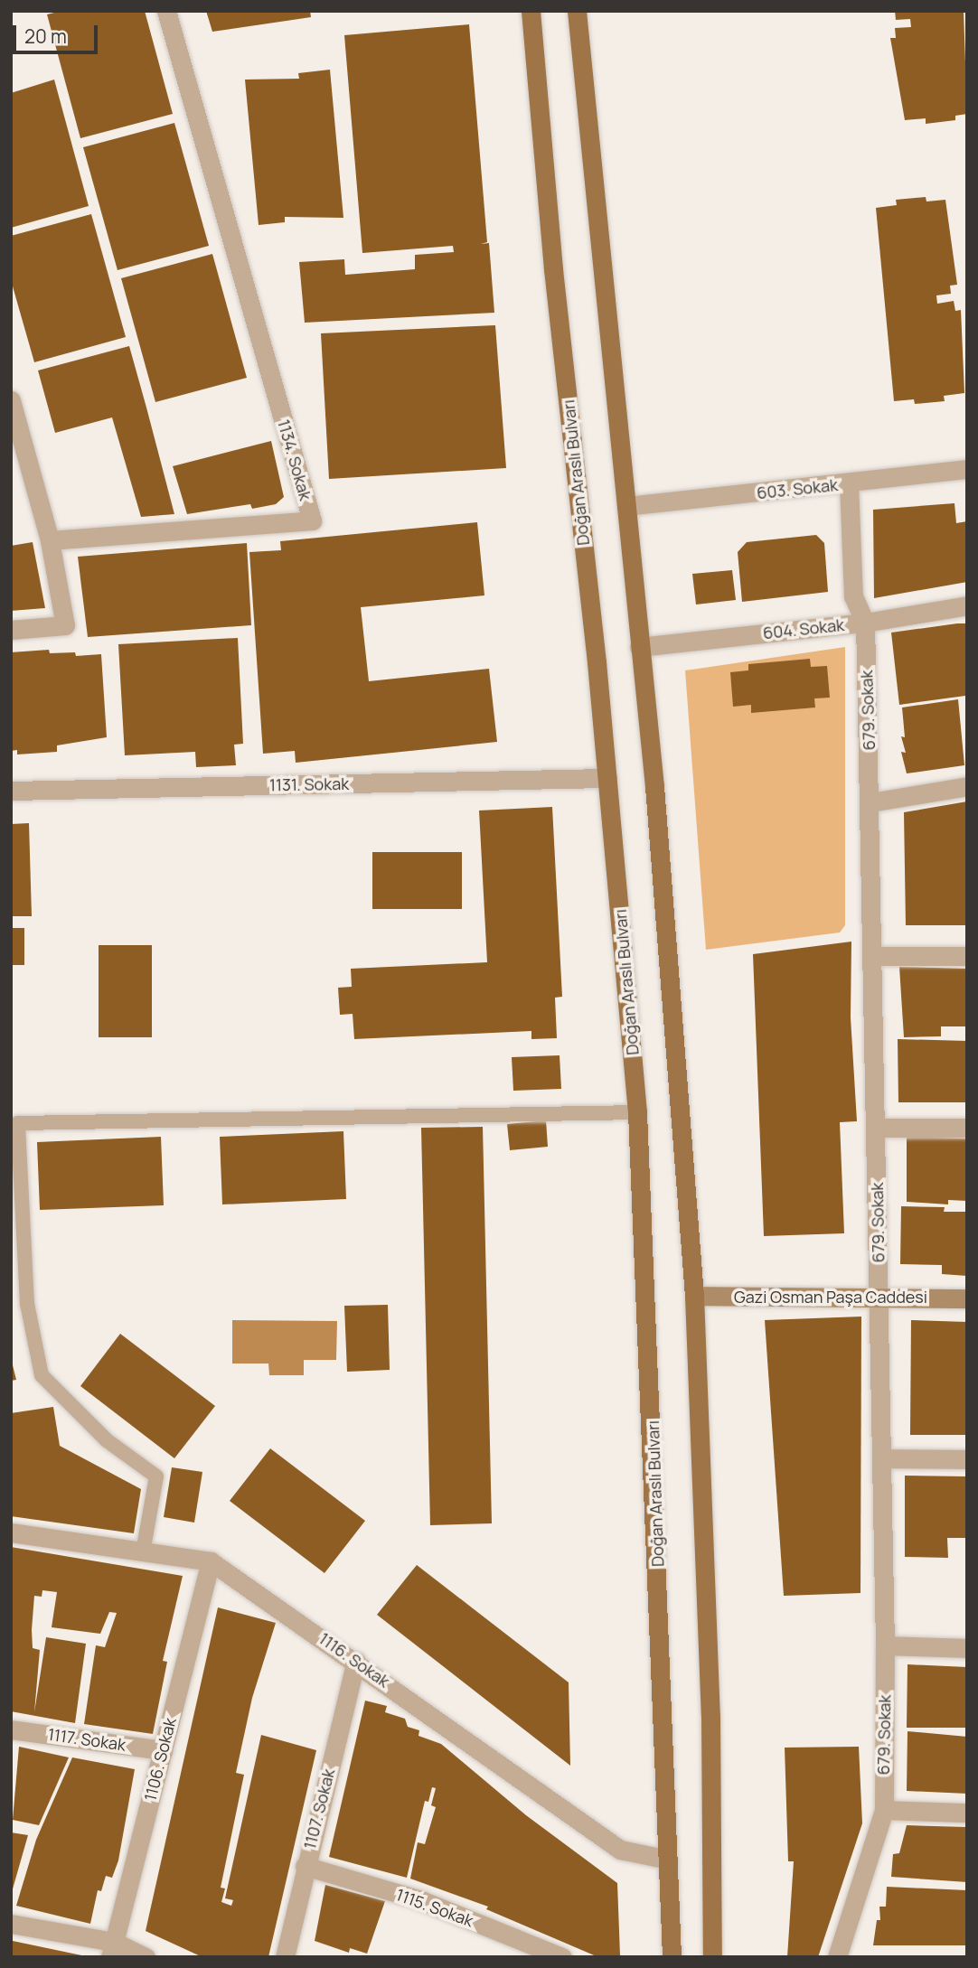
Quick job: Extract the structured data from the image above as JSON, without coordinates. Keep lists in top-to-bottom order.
{
  "streets": {
    "main road": ["Doğan Araslı Bulvarı"],
    "street": [
      "1134. Sokak",
      "603. Sokak",
      "604. Sokak",
      "679. Sokak",
      "1131. Sokak",
      "Gazi Osman Paşa Caddesi",
      "1116. Sokak",
      "1117. Sokak",
      "1106. Sokak",
      "1107. Sokak",
      "1115. Sokak"
    ]
  },
  "crossings": [
    ["Doğan Araslı Bulvarı", "1131. Sokak"],
    ["Doğan Araslı Bulvarı", "1116. Sokak"],
    ["603. Sokak", "679. Sokak"],
    ["604. Sokak", "679. Sokak"],
    ["679. Sokak", "Gazi Osman Paşa Caddesi"],
    ["1116. Sokak", "1106. Sokak"],
    ["1116. Sokak", "1107. Sokak"],
    ["1117. Sokak", "1106. Sokak"],
    ["1107. Sokak", "1115. Sokak"]
  ],
  "scale_bar": "20 m"
}
